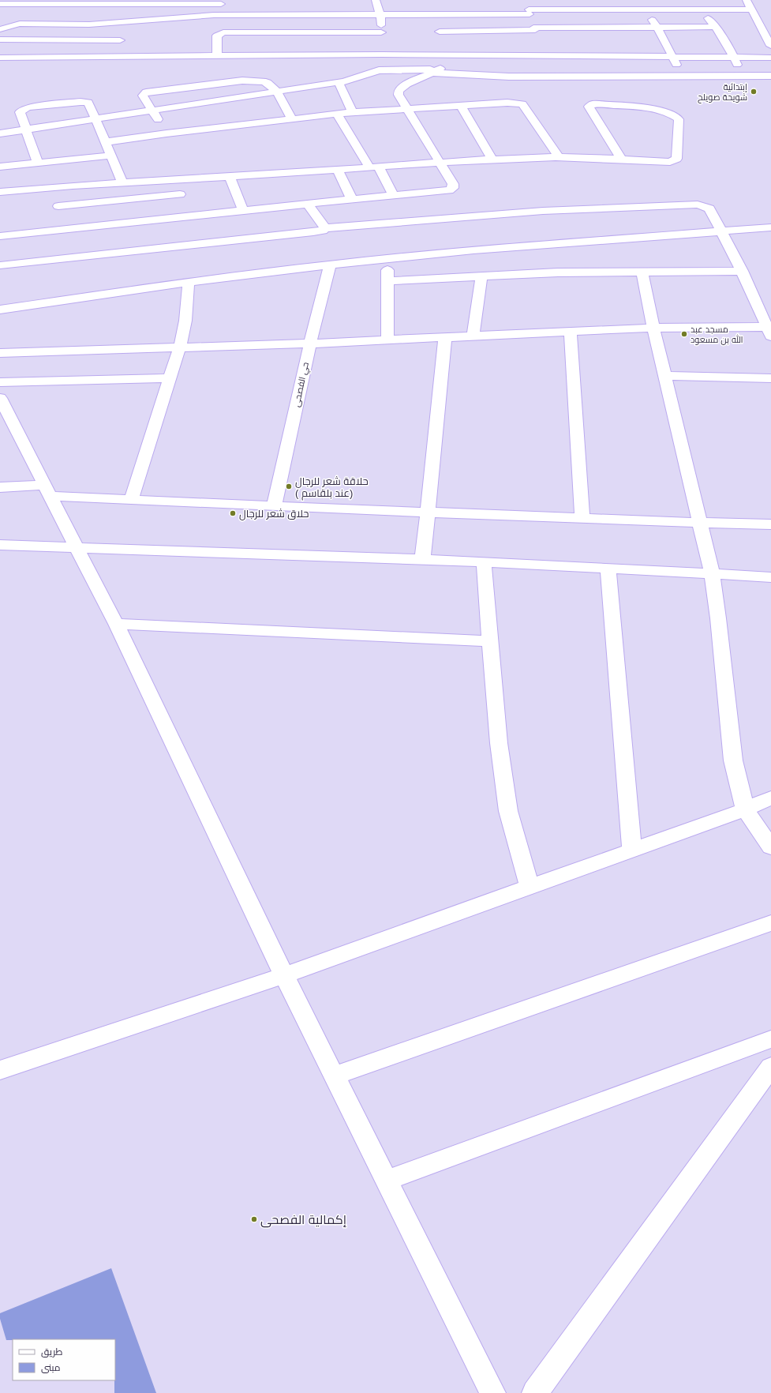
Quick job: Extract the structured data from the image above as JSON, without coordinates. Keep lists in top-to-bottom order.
{
  "streets": {
    "street": ["حي الفصحى"]
  },
  "places": [
    "إبتدائية شويحة صويلح",
    "مسجد عبد الله بن مسعود",
    "حلاقة شعر للرجال ( عند بلقاسم)",
    "حلاق شعر للرجال",
    "إكمالية الفصحى"
  ],
  "legend": ["طريق", "مبنى"]
}
